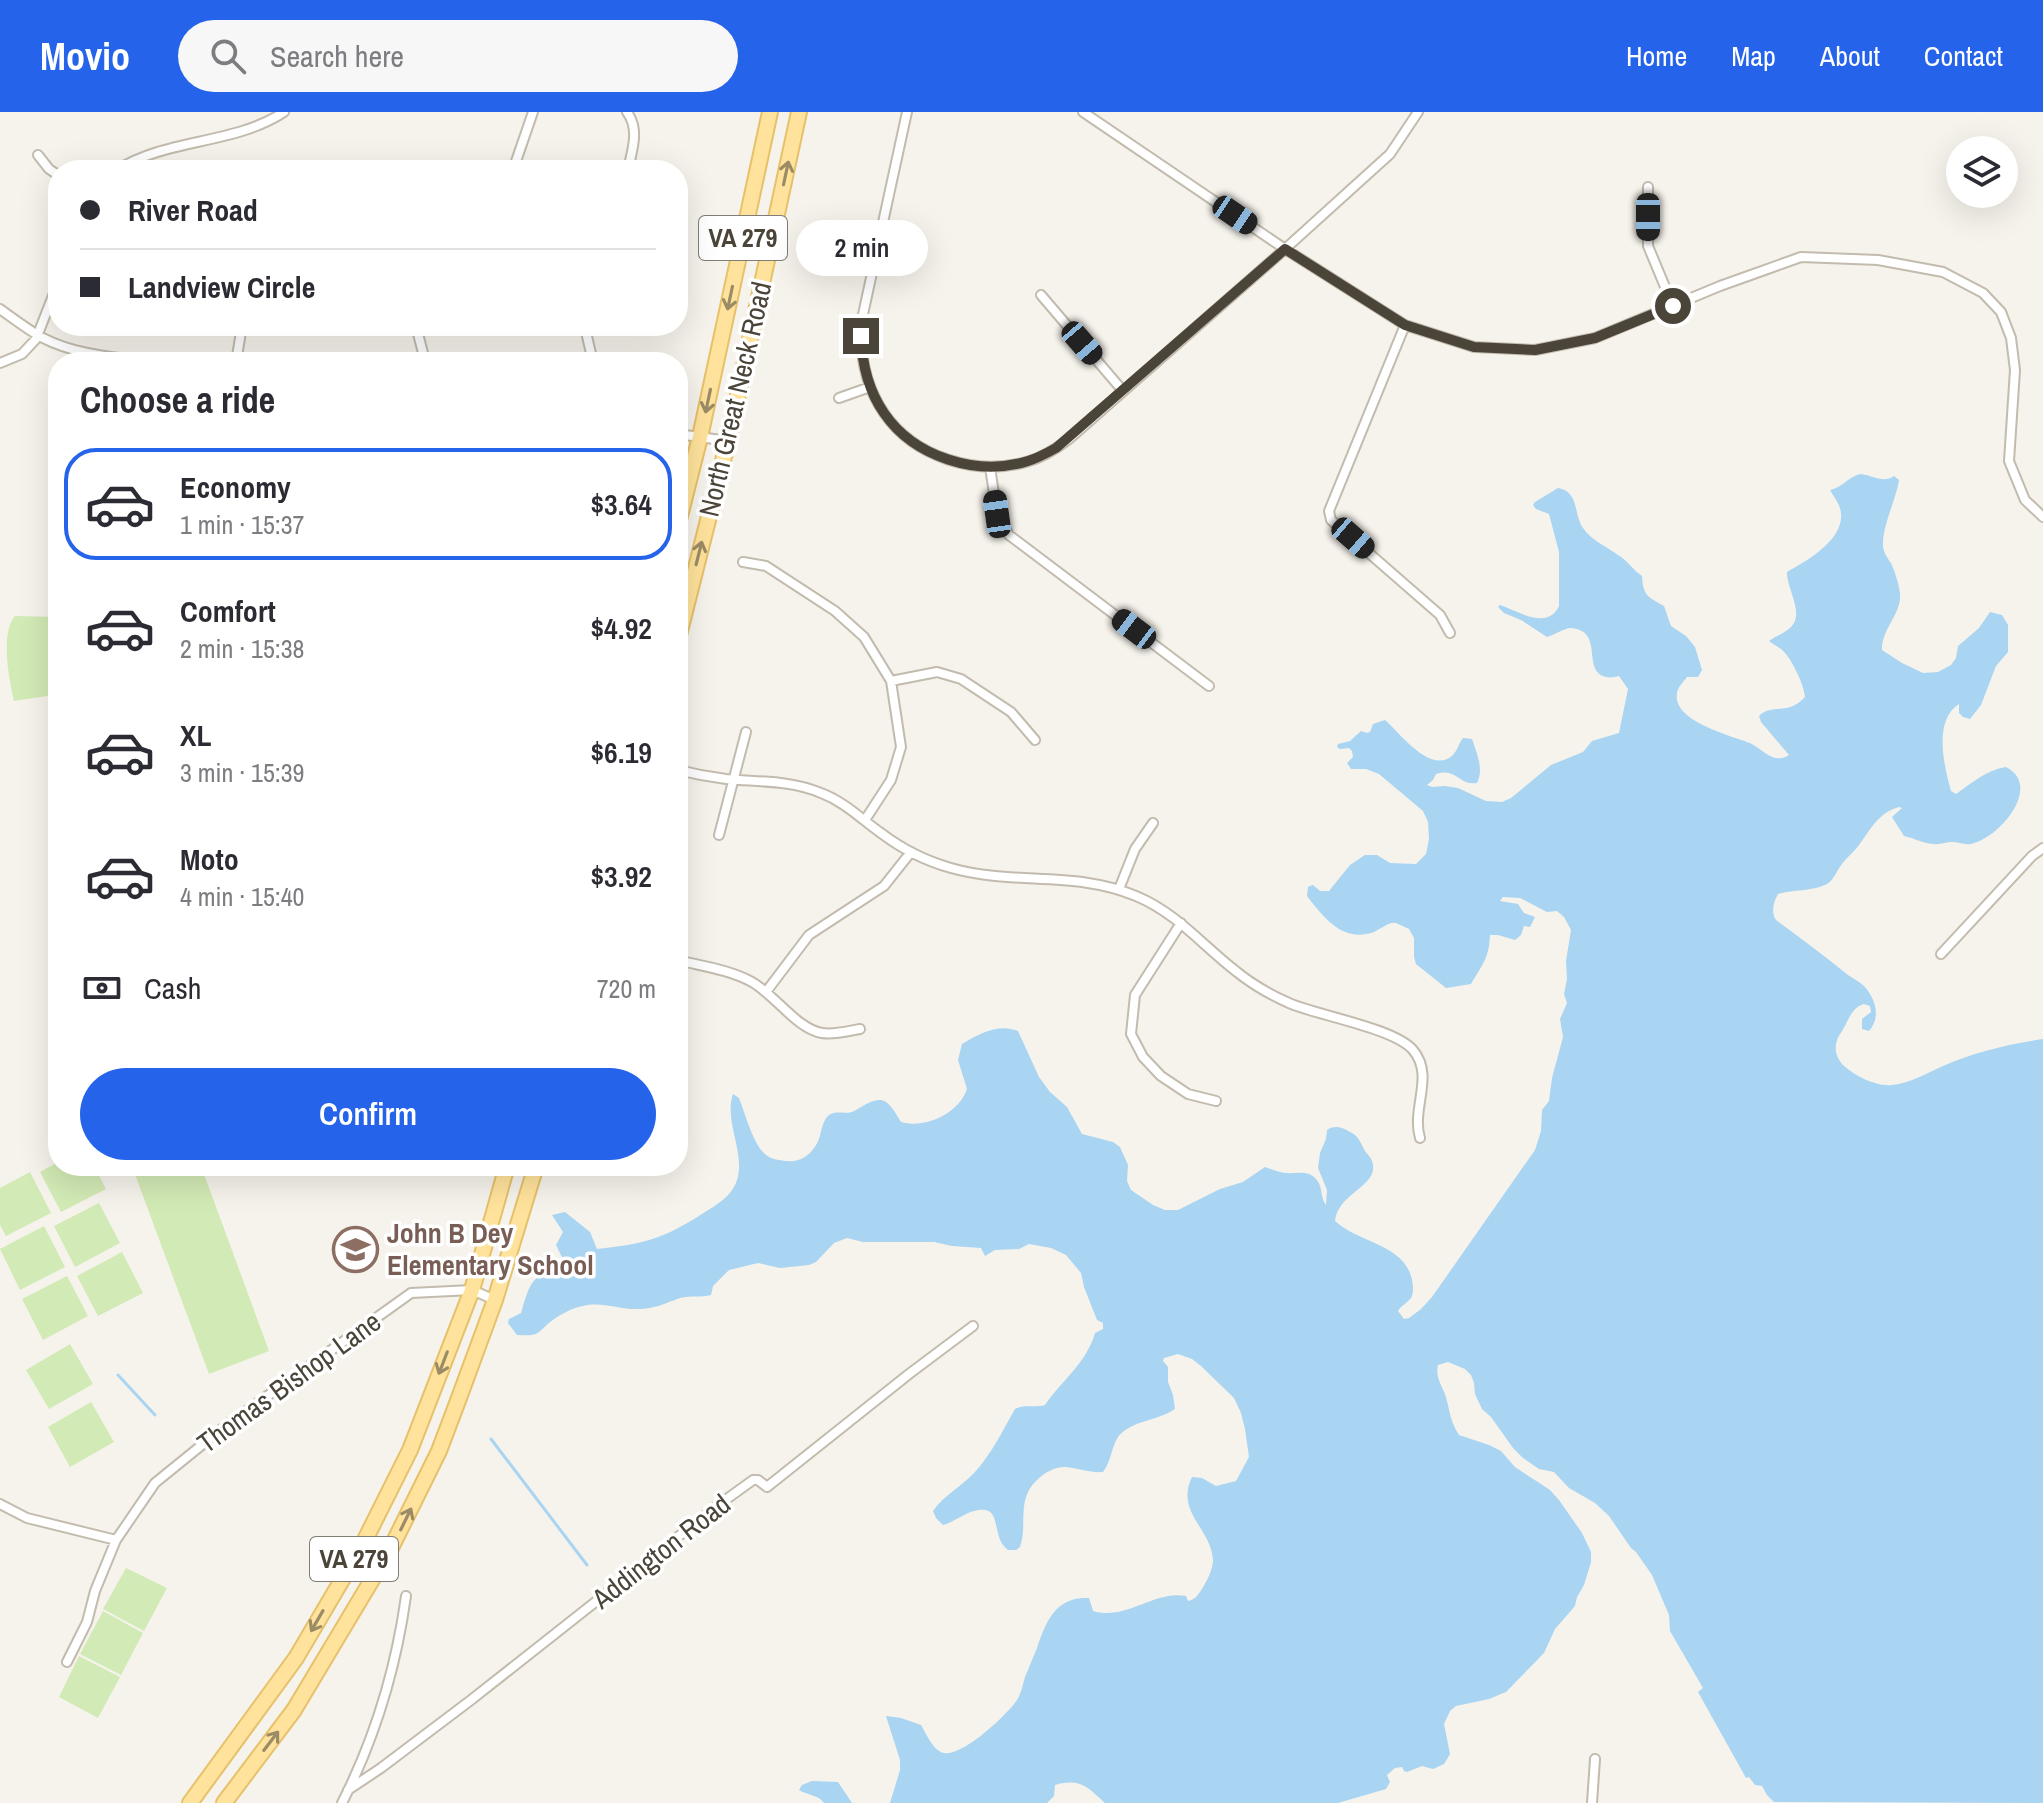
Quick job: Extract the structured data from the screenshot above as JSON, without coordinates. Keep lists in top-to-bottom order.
{
  "streets": {
    "main road": ["VA 279", "North Great Neck Road"],
    "street": ["Thomas Bishop Lane", "Addington Road"]
  },
  "crossings": [
    ["VA 279", "Thomas Bishop Lane"]
  ],
  "places": {
    "school or university": ["John B Dey Elementary School"]
  },
  "page": {
    "header": "Movio",
    "search": "Search here",
    "nav": [
      "Home",
      "Map",
      "About",
      "Contact"
    ],
    "banner": ["River Road", "Landview Circle"],
    "bubble": "2 min",
    "heading": "Choose a ride",
    "list": [
      {
        "name": "Economy",
        "note": "1 min · 15:37",
        "value": "$3.64"
      },
      {
        "name": "Comfort",
        "note": "2 min · 15:38",
        "value": "$4.92"
      },
      {
        "name": "XL",
        "note": "3 min · 15:39",
        "value": "$6.19"
      },
      {
        "name": "Moto",
        "note": "4 min · 15:40",
        "value": "$3.92"
      }
    ],
    "pay": ["Cash", "720 m"],
    "buttons": "Confirm"
  }
}
